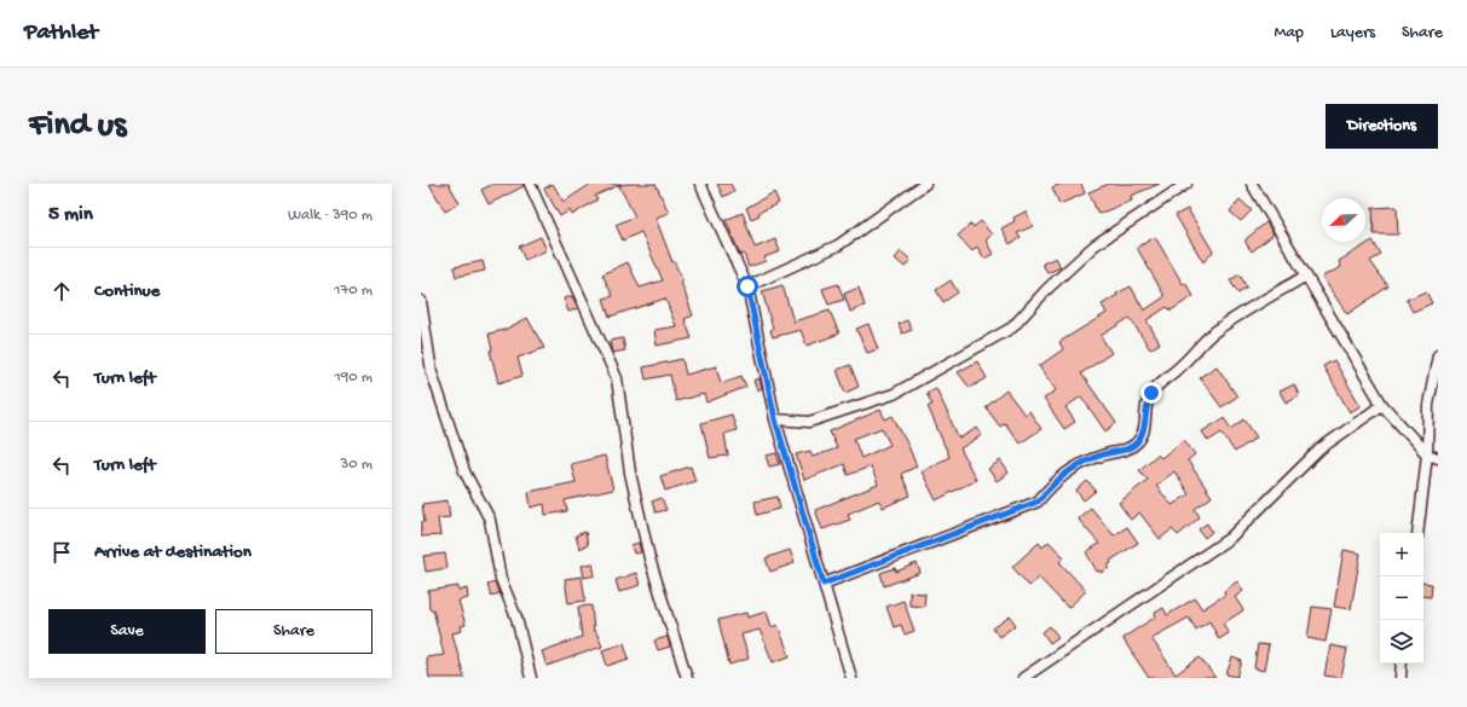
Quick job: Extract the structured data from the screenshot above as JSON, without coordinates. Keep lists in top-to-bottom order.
{
  "north": "bottom left",
  "page": {
    "header": "Pathlet",
    "nav": ["Map", "Layers", "Share"],
    "buttons": [
      "Directions",
      ["Save", "Share"]
    ],
    "title": "Find us",
    "heading": ["5 min", "Walk · 390 m"],
    "list": [
      ["Continue", "170 m"],
      ["Turn left", "190 m"],
      ["Turn left", "30 m"],
      "Arrive at destination"
    ],
    "map_buttons": ["+", "−"]
  }
}
